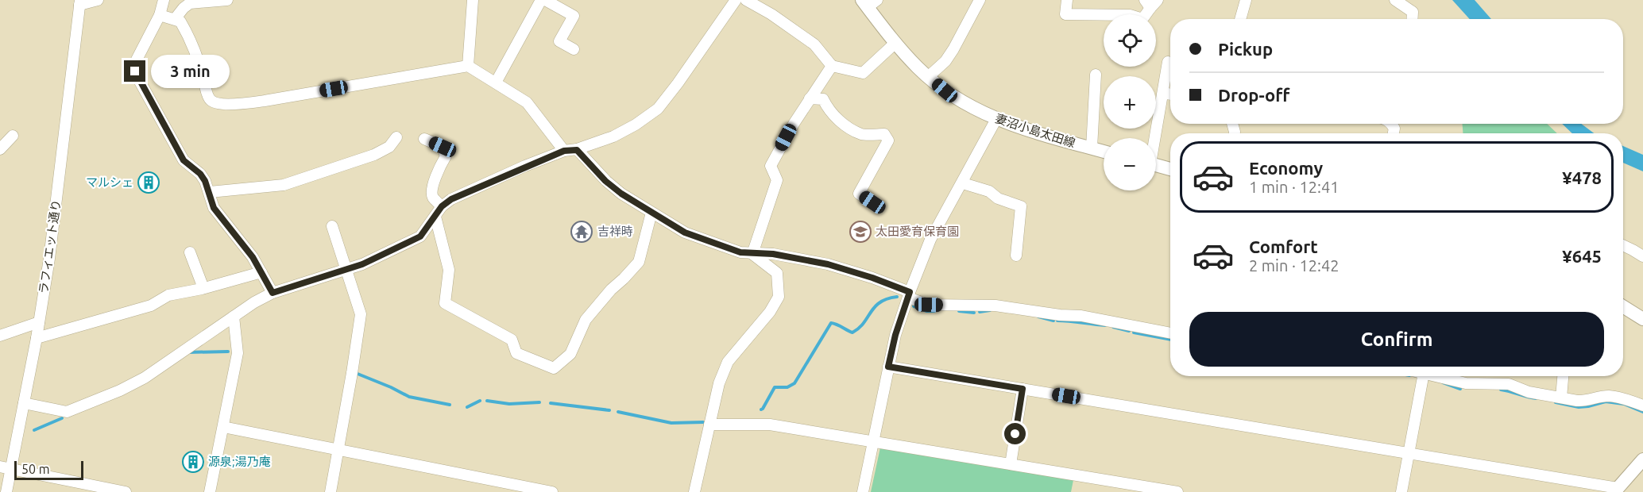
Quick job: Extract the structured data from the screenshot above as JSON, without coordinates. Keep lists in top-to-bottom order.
{
  "streets": {
    "main road": ["妻沼小島太田線"],
    "street": ["ラフィエット通り"]
  },
  "places": {
    "building": ["マルシェ", "源泉;湯乃庵"],
    "temple": ["吉祥時"],
    "school or university": ["太田愛育保育園"]
  },
  "scale_bar": "50 m",
  "page": {
    "map_buttons": ["+", "−"],
    "banner": ["Pickup", "Drop-off"],
    "bubble": "3 min",
    "list": [
      {
        "name": "Economy",
        "note": "1 min · 12:41",
        "value": "¥478"
      },
      {
        "name": "Comfort",
        "note": "2 min · 12:42",
        "value": "¥645"
      }
    ],
    "buttons": "Confirm",
    "scale": "50 m"
  }
}
